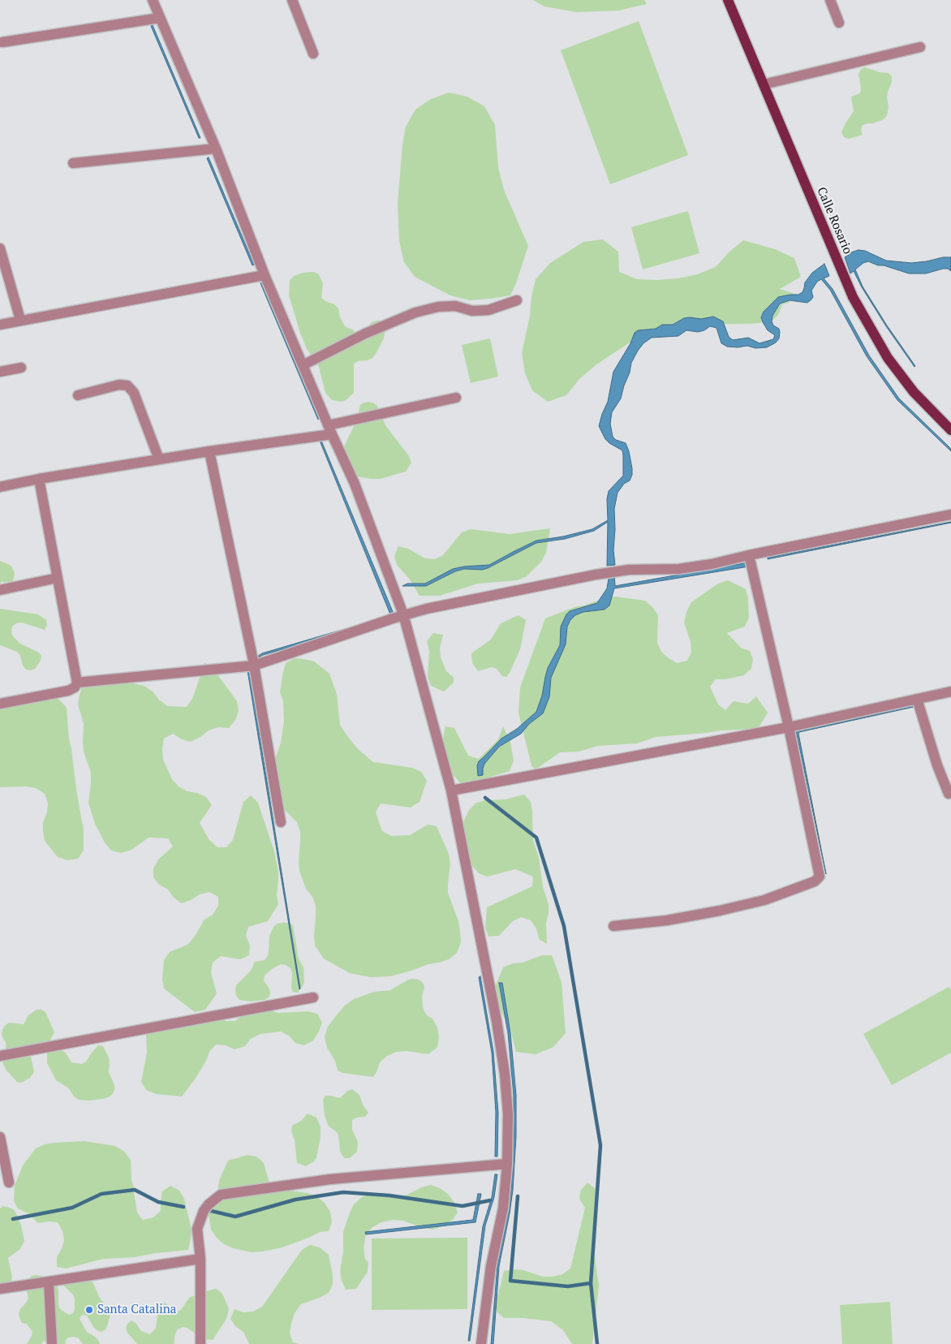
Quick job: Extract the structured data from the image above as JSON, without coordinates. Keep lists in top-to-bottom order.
{
  "streets": {
    "main road": ["Calle Rosario"]
  },
  "places": ["Santa Catalina"]
}
